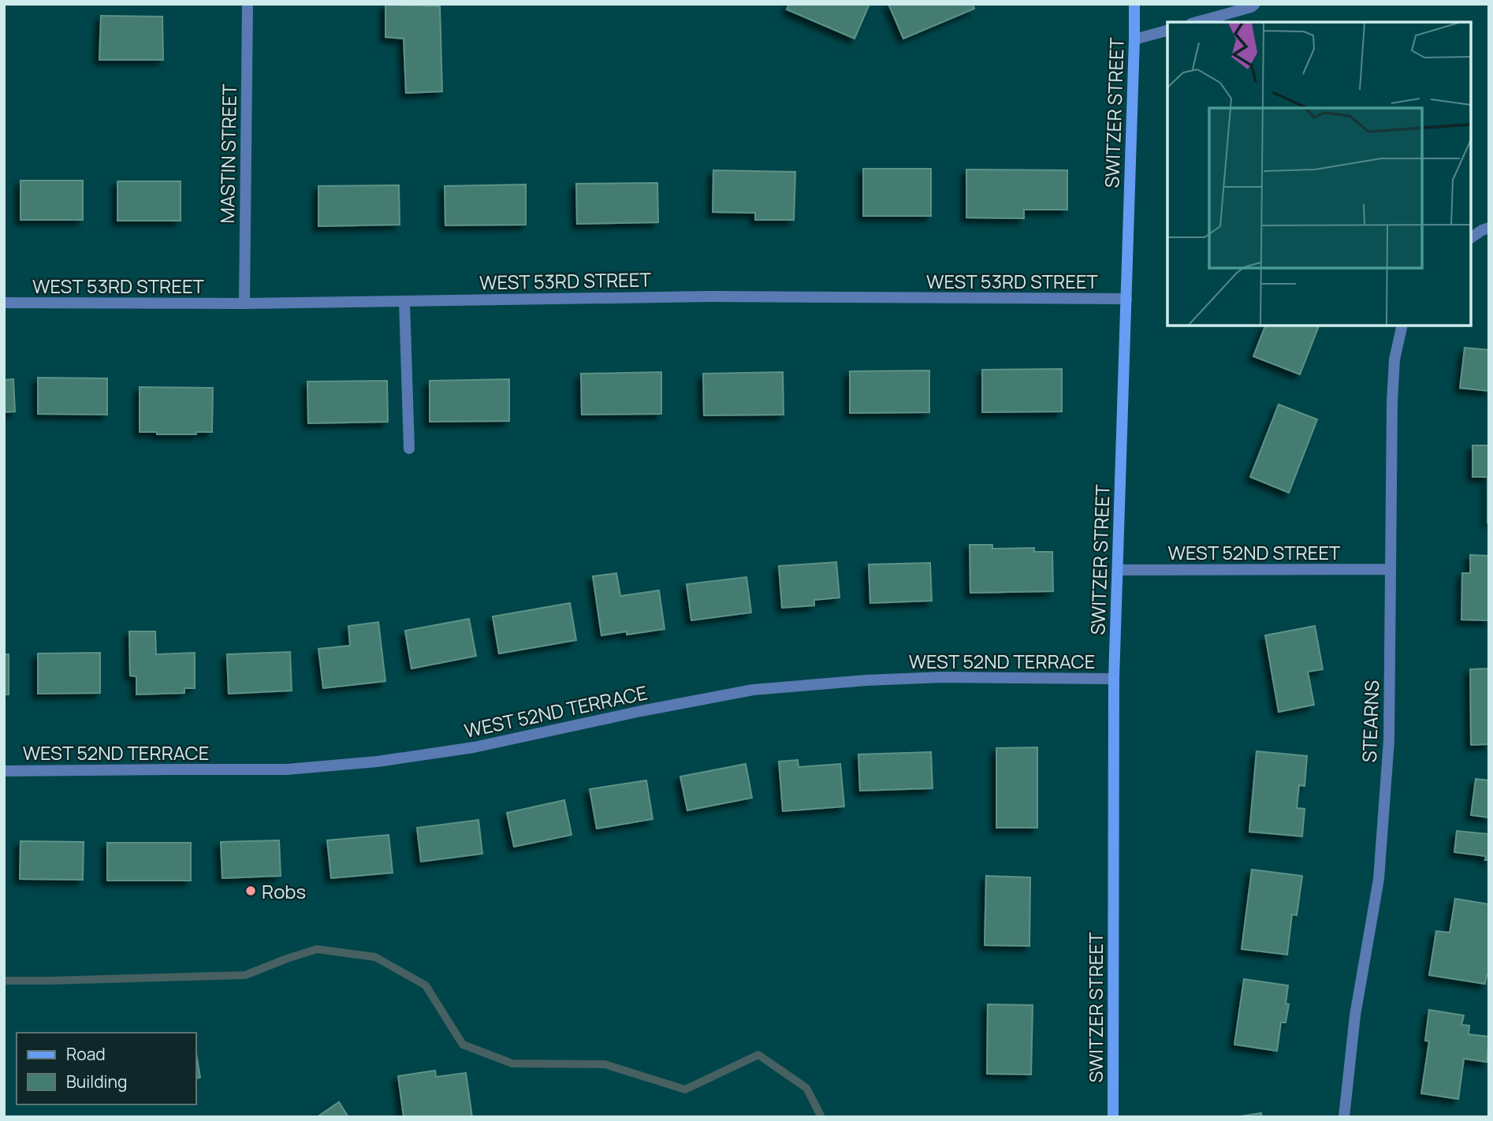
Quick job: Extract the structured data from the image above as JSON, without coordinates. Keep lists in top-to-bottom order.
{
  "streets": {
    "street": [
      "SWITZER STREET",
      "MASTIN STREET",
      "WEST 53RD STREET",
      "WEST 52ND STREET",
      "WEST 52ND TERRACE",
      "STEARNS"
    ]
  },
  "crossings": [
    ["SWITZER STREET", "WEST 53RD STREET"],
    ["SWITZER STREET", "WEST 52ND STREET"],
    ["SWITZER STREET", "WEST 52ND TERRACE"],
    ["MASTIN STREET", "WEST 53RD STREET"],
    ["WEST 52ND STREET", "STEARNS"]
  ],
  "places": ["Robs"],
  "legend": ["Road", "Building"]
}
